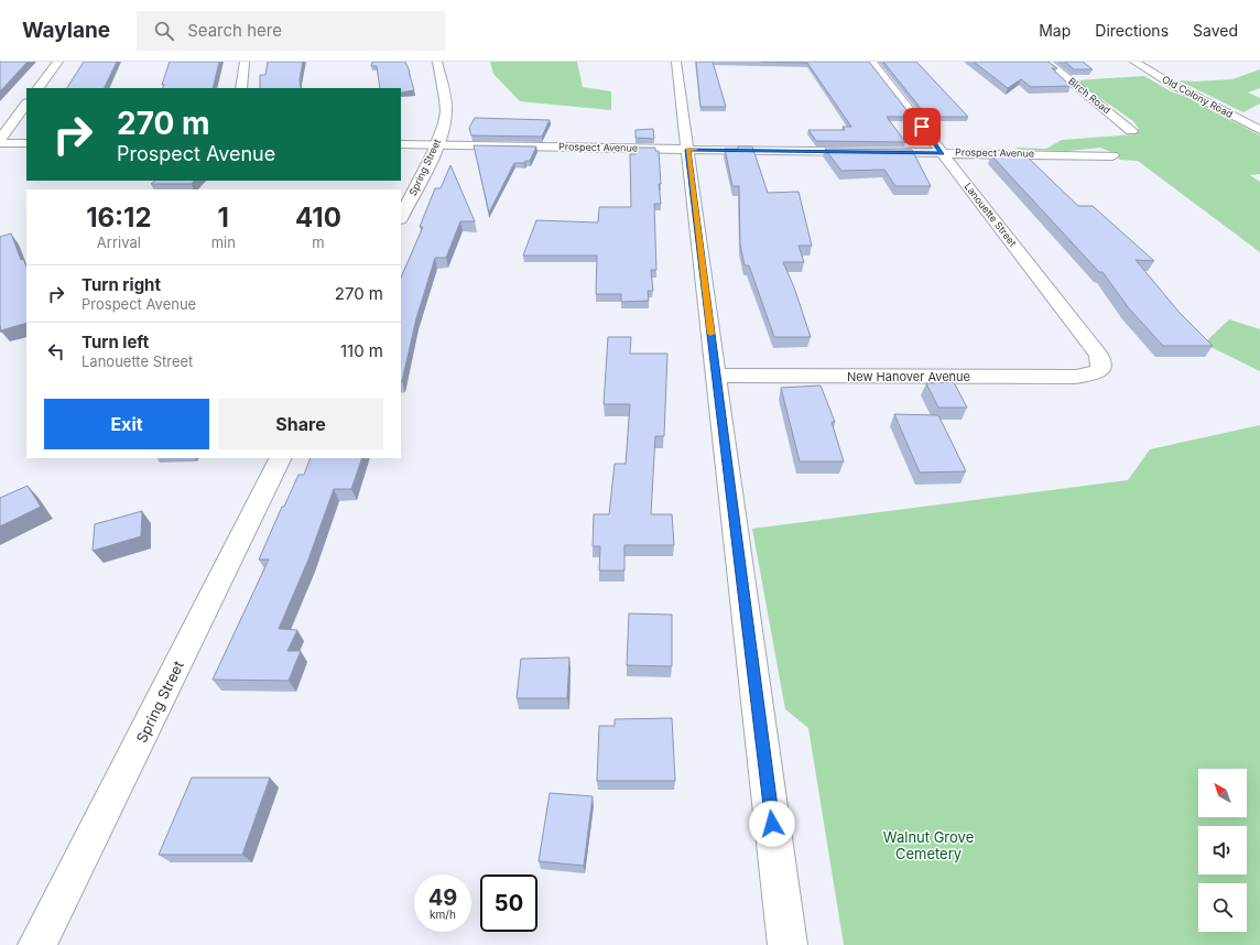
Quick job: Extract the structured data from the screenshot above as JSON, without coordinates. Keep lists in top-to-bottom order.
{
  "streets": {
    "street": [
      "Birch Road",
      "Old Colony Road",
      "Prospect Avenue",
      "Spring Street",
      "Lanouette Street",
      "New Hanover Avenue"
    ]
  },
  "crossings": [
    ["Prospect Avenue", "Spring Street"],
    ["Prospect Avenue", "Lanouette Street"],
    ["Lanouette Street", "New Hanover Avenue"]
  ],
  "parks": ["Walnut Grove Cemetery"],
  "north": "top left",
  "page": {
    "header": "Waylane",
    "search": "Search here",
    "nav": ["Map", "Directions", "Saved"],
    "turn": ["270 m", "Prospect Avenue"],
    "eta": [
      "16:12",
      "Arrival",
      "1",
      "min",
      "410",
      "m"
    ],
    "list": [
      {
        "name": "Turn right",
        "note": "Prospect Avenue",
        "value": "270 m"
      },
      {
        "name": "Turn left",
        "note": "Lanouette Street",
        "value": "110 m"
      }
    ],
    "buttons": ["Exit", "Share"],
    "speed": "49 km/h",
    "limit": "50"
  }
}
